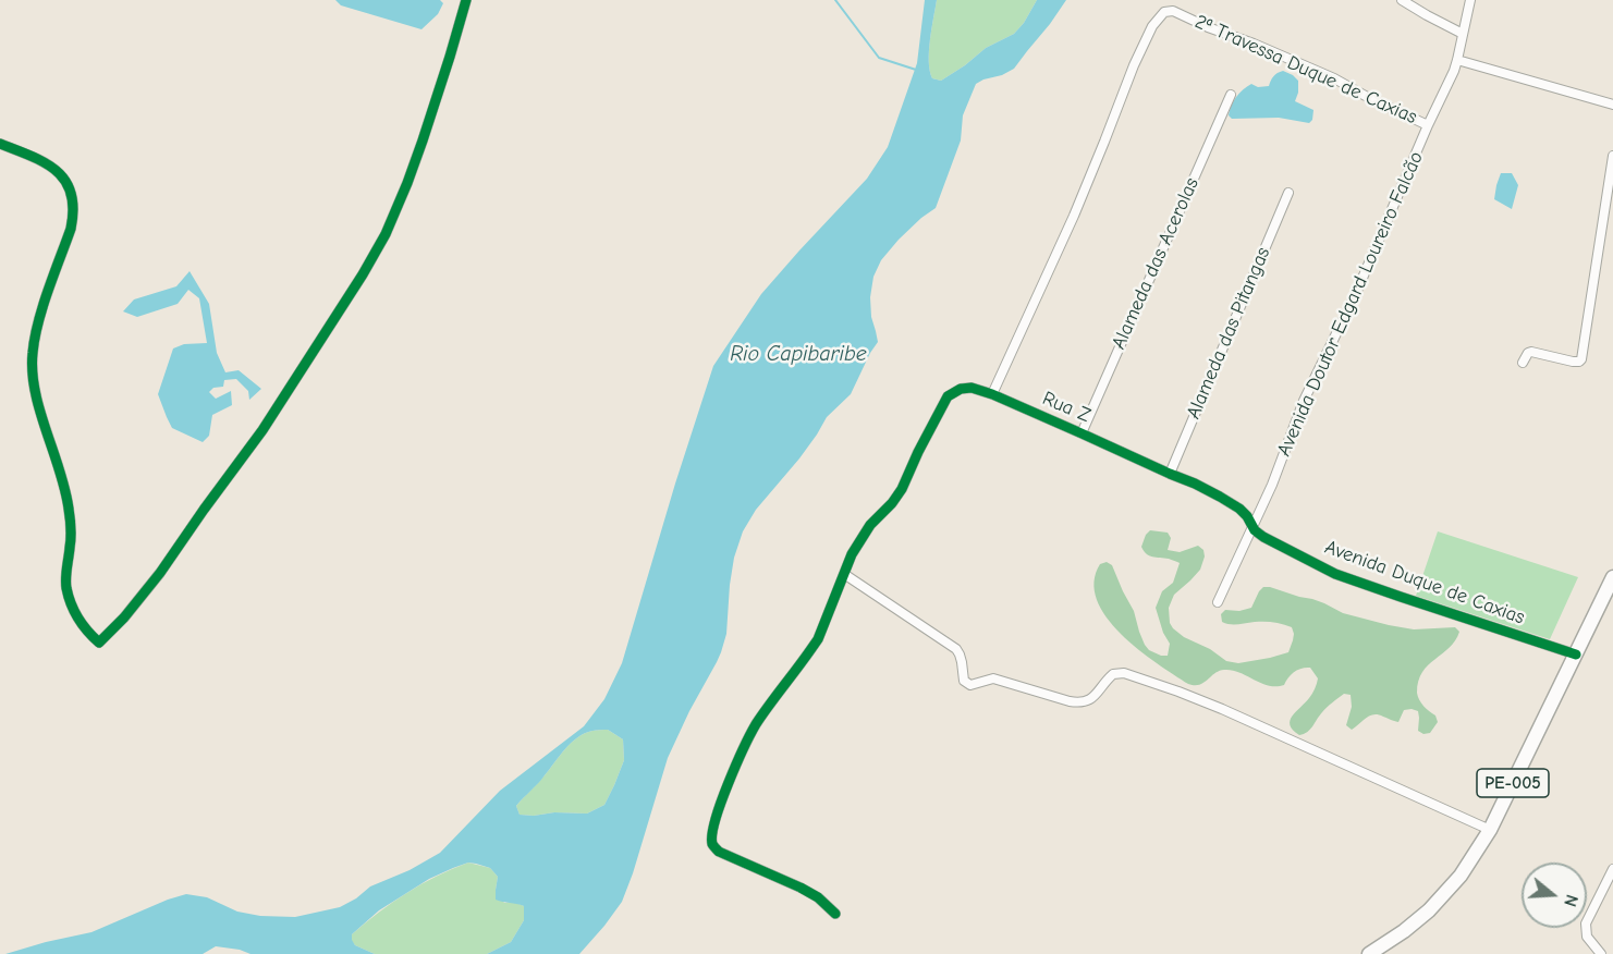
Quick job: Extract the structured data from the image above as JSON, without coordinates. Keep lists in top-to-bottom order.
{
  "streets": {
    "main road": ["PE-005"],
    "street": [
      "2ª Travessa Duque de Caxias",
      "Alameda das Acerolas",
      "Avenida Doutor Edgard Loureiro Falcão",
      "Alameda das Pitangas",
      "Rua Z",
      "Avenida Duque de Caxias"
    ]
  },
  "crossings": [
    ["2ª Travessa Duque de Caxias", "Avenida Doutor Edgard Loureiro Falcão"],
    ["2ª Travessa Duque de Caxias", "Rua Z"],
    ["Alameda das Acerolas", "Rua Z"],
    ["Avenida Doutor Edgard Loureiro Falcão", "Avenida Duque de Caxias"],
    ["Alameda das Pitangas", "Rua Z"],
    ["Alameda das Pitangas", "Avenida Duque de Caxias"],
    ["Rua Z", "Avenida Duque de Caxias"],
    ["Avenida Duque de Caxias", "PE-005"]
  ],
  "water": ["Rio Capibaribe"],
  "north": "right"
}
